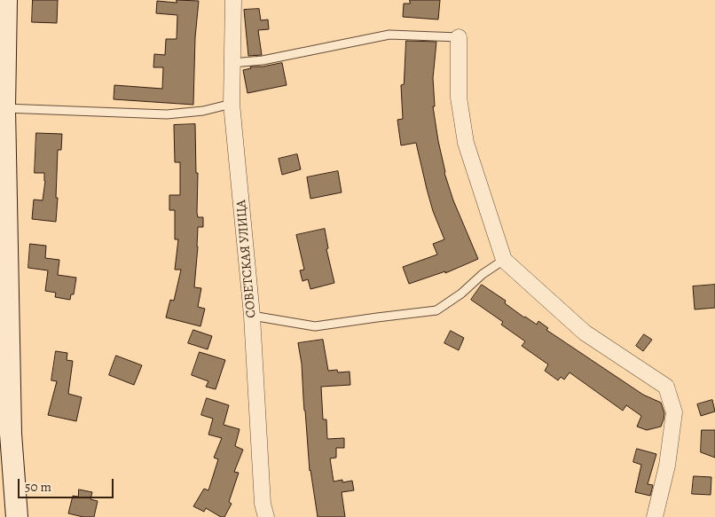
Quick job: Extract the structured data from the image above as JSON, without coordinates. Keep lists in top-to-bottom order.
{
  "streets": {
    "street": ["СОВЕТСКАЯ УЛИЦА"]
  },
  "scale_bar": "50 m"
}
